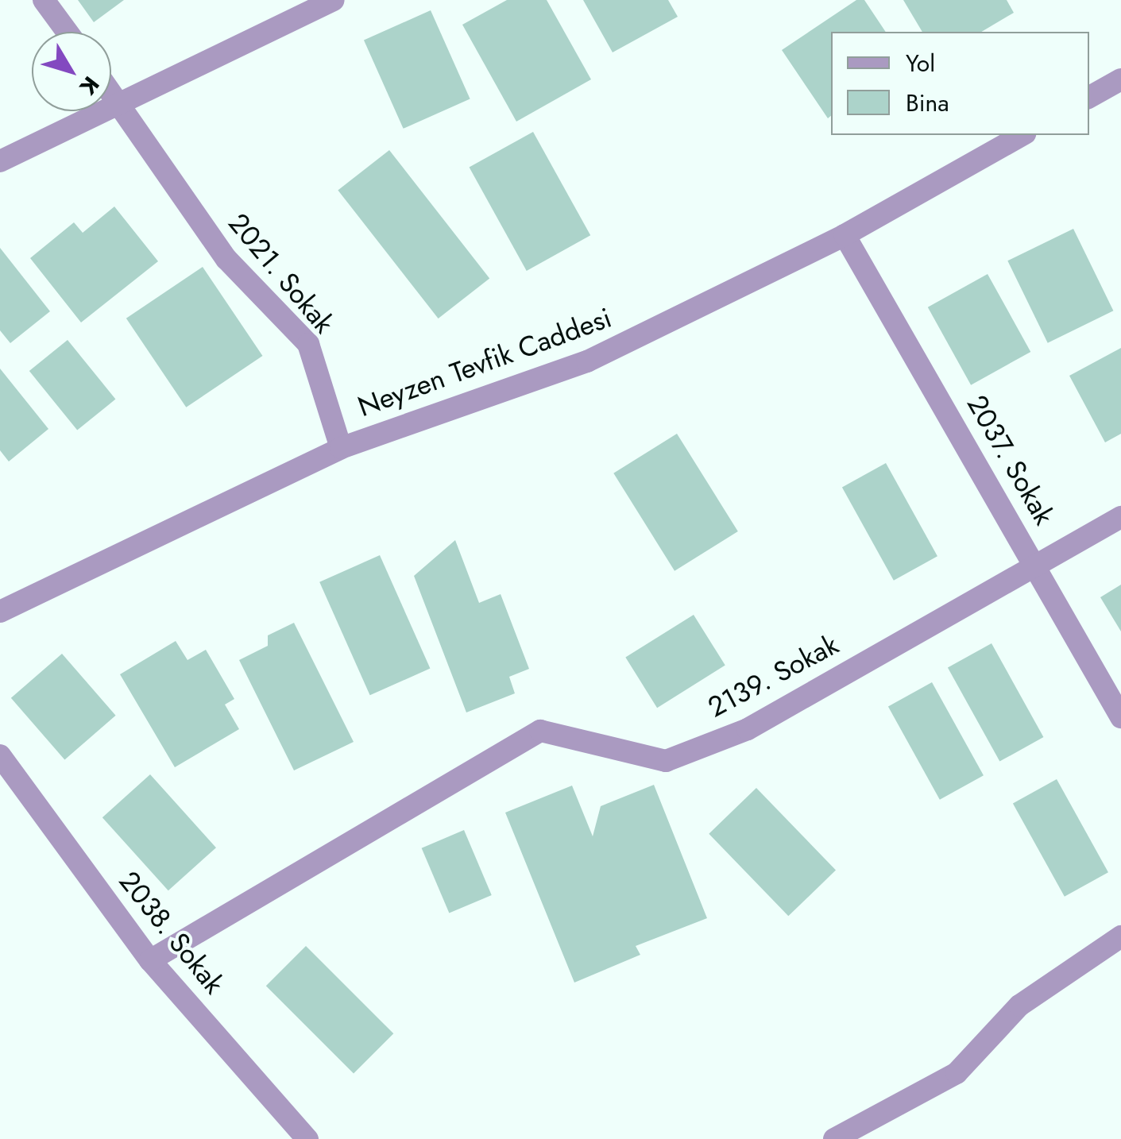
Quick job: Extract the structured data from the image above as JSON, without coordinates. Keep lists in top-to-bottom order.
{
  "streets": {
    "street": [
      "2021. Sokak",
      "Neyzen Tevfik Caddesi",
      "2037. Sokak",
      "2139. Sokak",
      "2038. Sokak"
    ]
  },
  "crossings": [
    ["2021. Sokak", "Neyzen Tevfik Caddesi"],
    ["Neyzen Tevfik Caddesi", "2037. Sokak"],
    ["2037. Sokak", "2139. Sokak"],
    ["2139. Sokak", "2038. Sokak"]
  ],
  "legend": ["Yol", "Bina"],
  "north": "bottom right"
}
